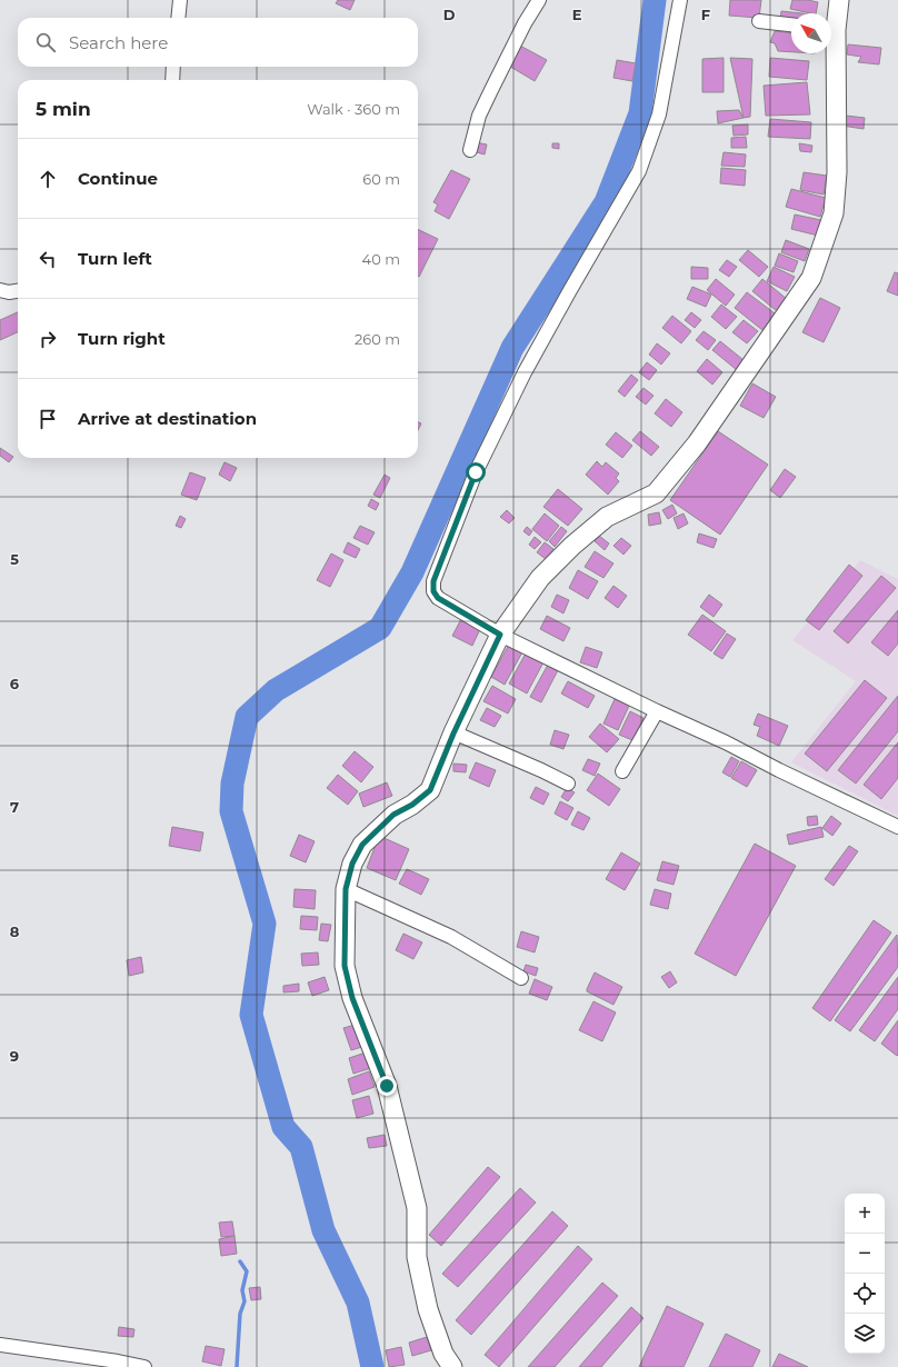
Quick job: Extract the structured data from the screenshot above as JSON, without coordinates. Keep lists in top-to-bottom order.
{
  "north": "top left",
  "page": {
    "search": "Search here",
    "heading": ["5 min", "Walk · 360 m"],
    "list": [
      ["Continue", "60 m"],
      ["Turn left", "40 m"],
      ["Turn right", "260 m"],
      "Arrive at destination"
    ],
    "map_buttons": ["+", "−"]
  },
  "grid": {
    "columns": ["D", "E", "F"],
    "rows": [
      "5",
      "6",
      "7",
      "8",
      "9"
    ]
  }
}
